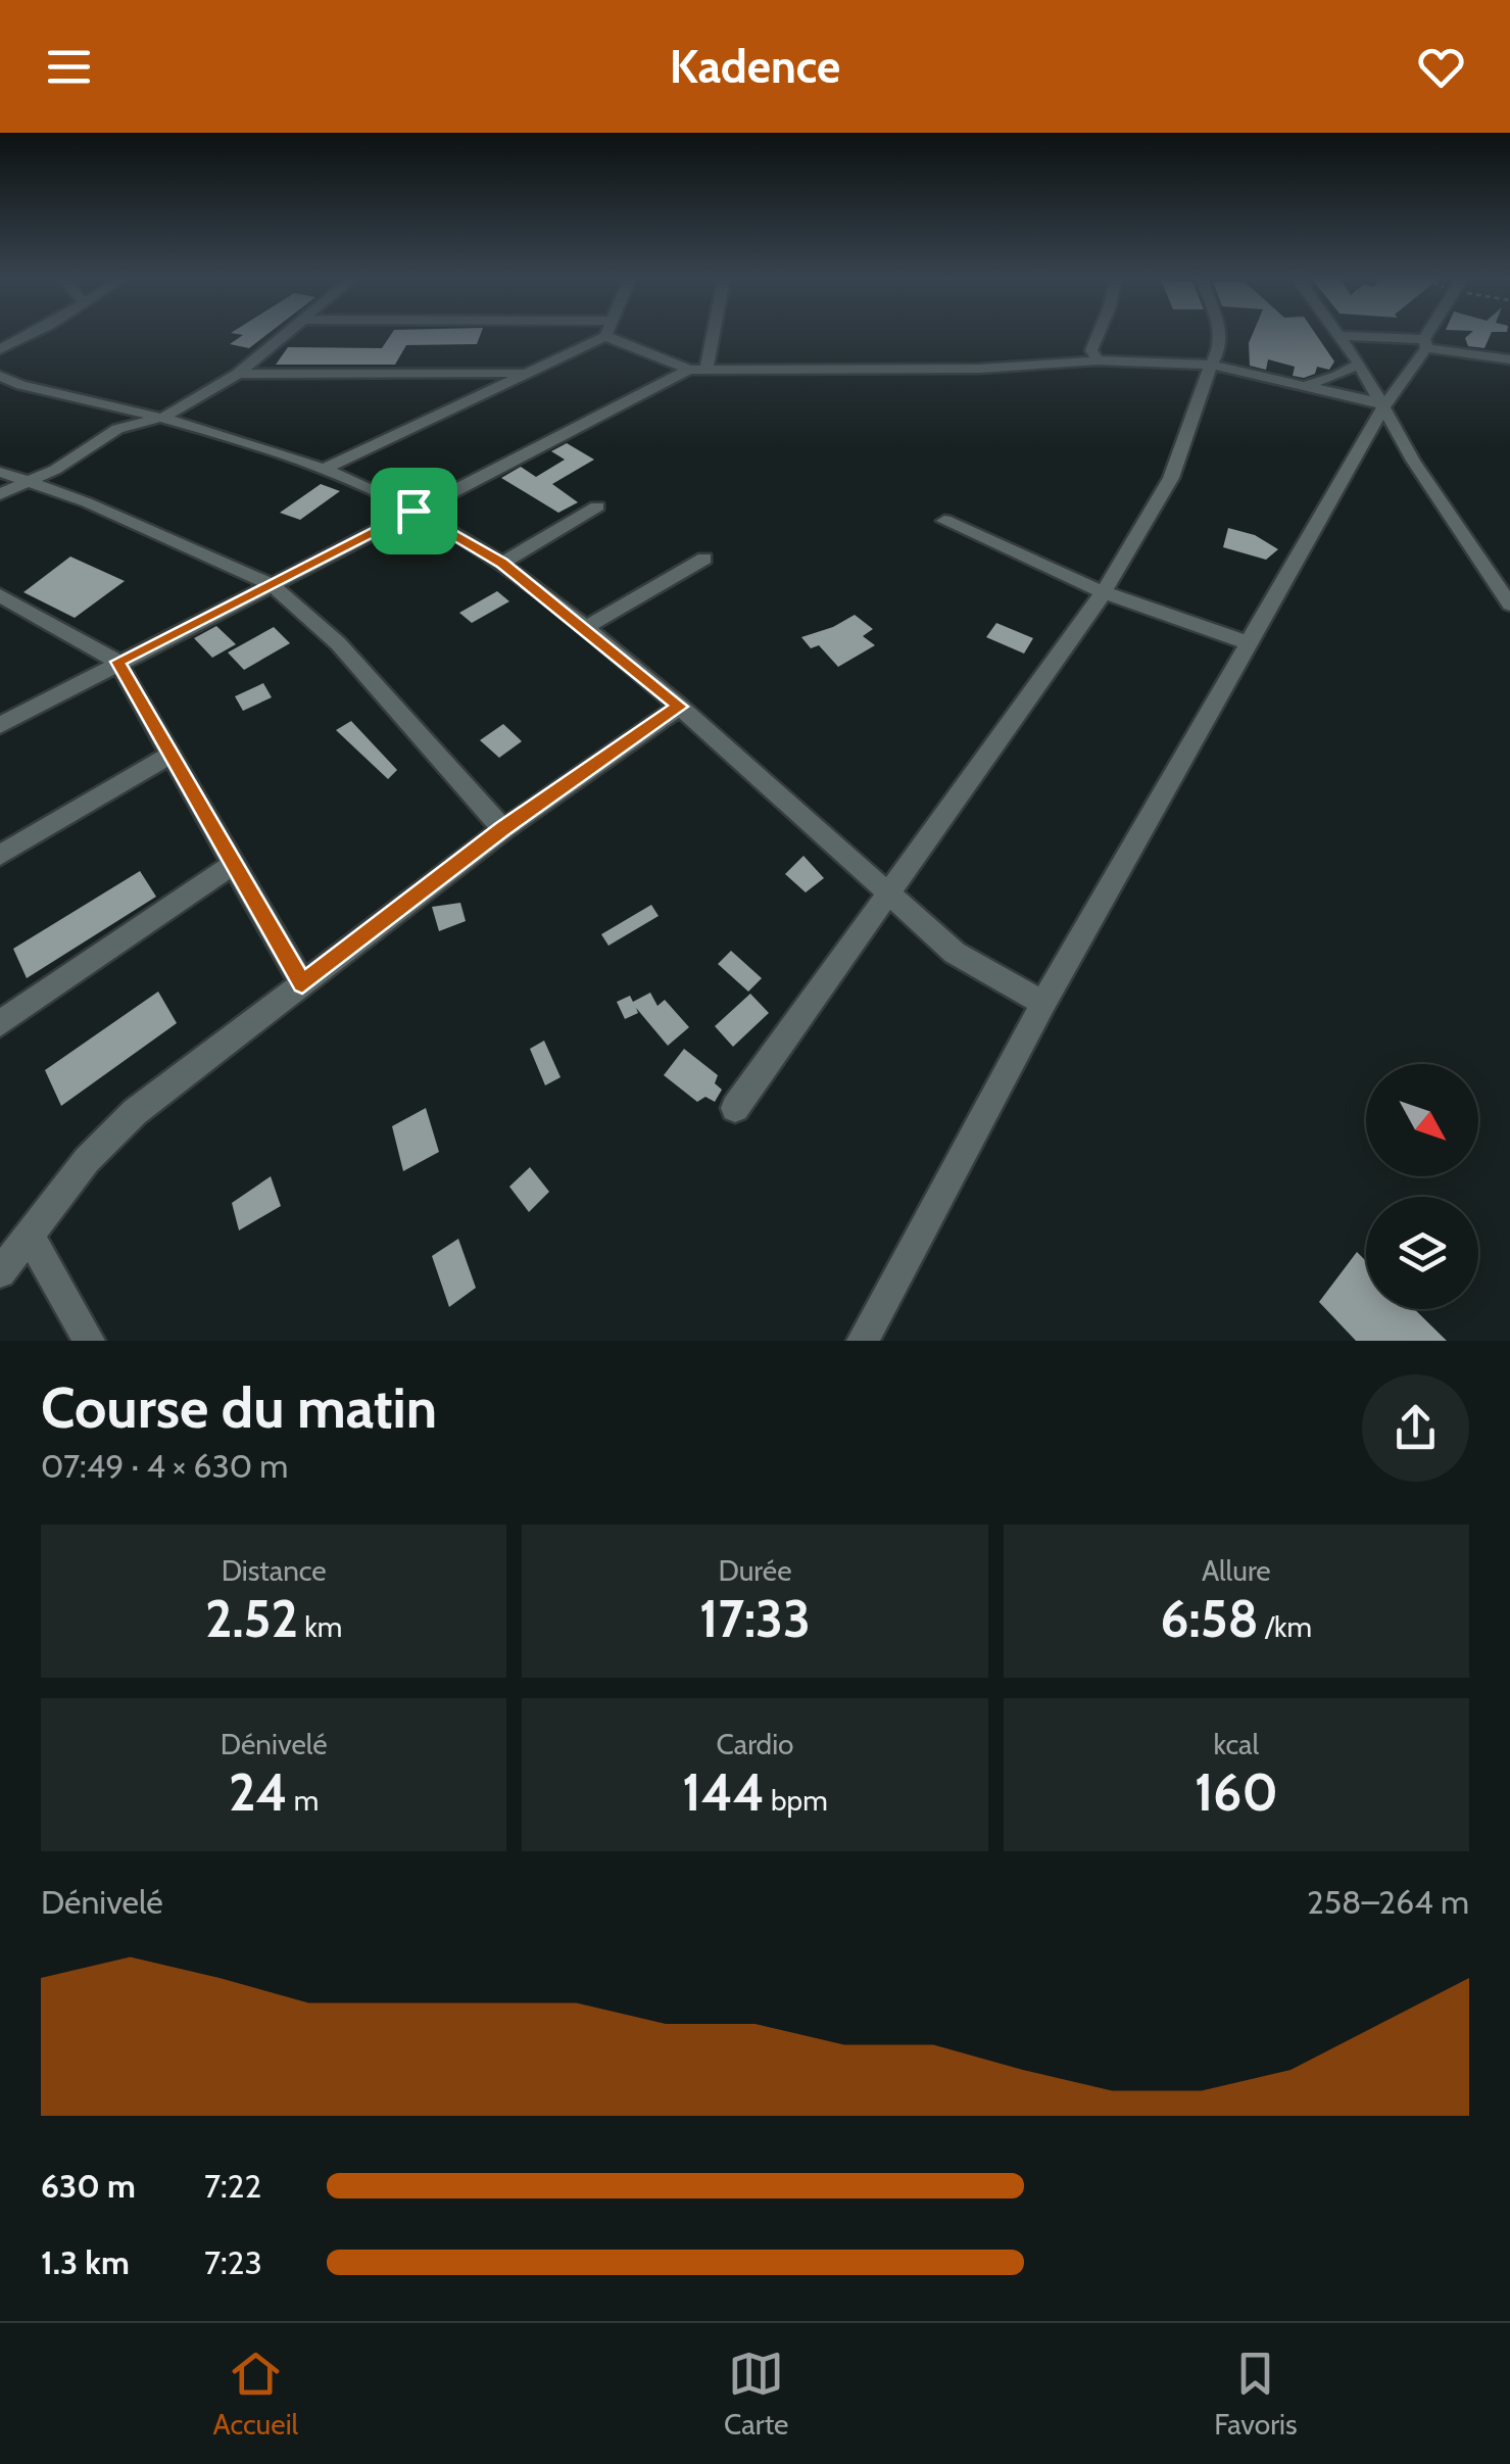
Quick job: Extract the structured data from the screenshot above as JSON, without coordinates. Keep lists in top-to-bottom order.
{
  "north": "bottom right",
  "page": {
    "header": "Kadence",
    "heading": ["Course du matin", "07:49 · 4 × 630 m"],
    "stats": [
      ["Distance", "2.52 km"],
      ["Durée", "17:33"],
      ["Allure", "6:58 /km"],
      ["Dénivelé", "24 m"],
      ["Cardio", "144 bpm"],
      ["kcal", "160"]
    ],
    "chart": ["Dénivelé", "258–264 m"],
    "list": [
      {
        "name": "630 m",
        "note": "7:22"
      },
      {
        "name": "1.3 km",
        "note": "7:23"
      }
    ],
    "tabs": ["Accueil", "Carte", "Favoris"]
  }
}
